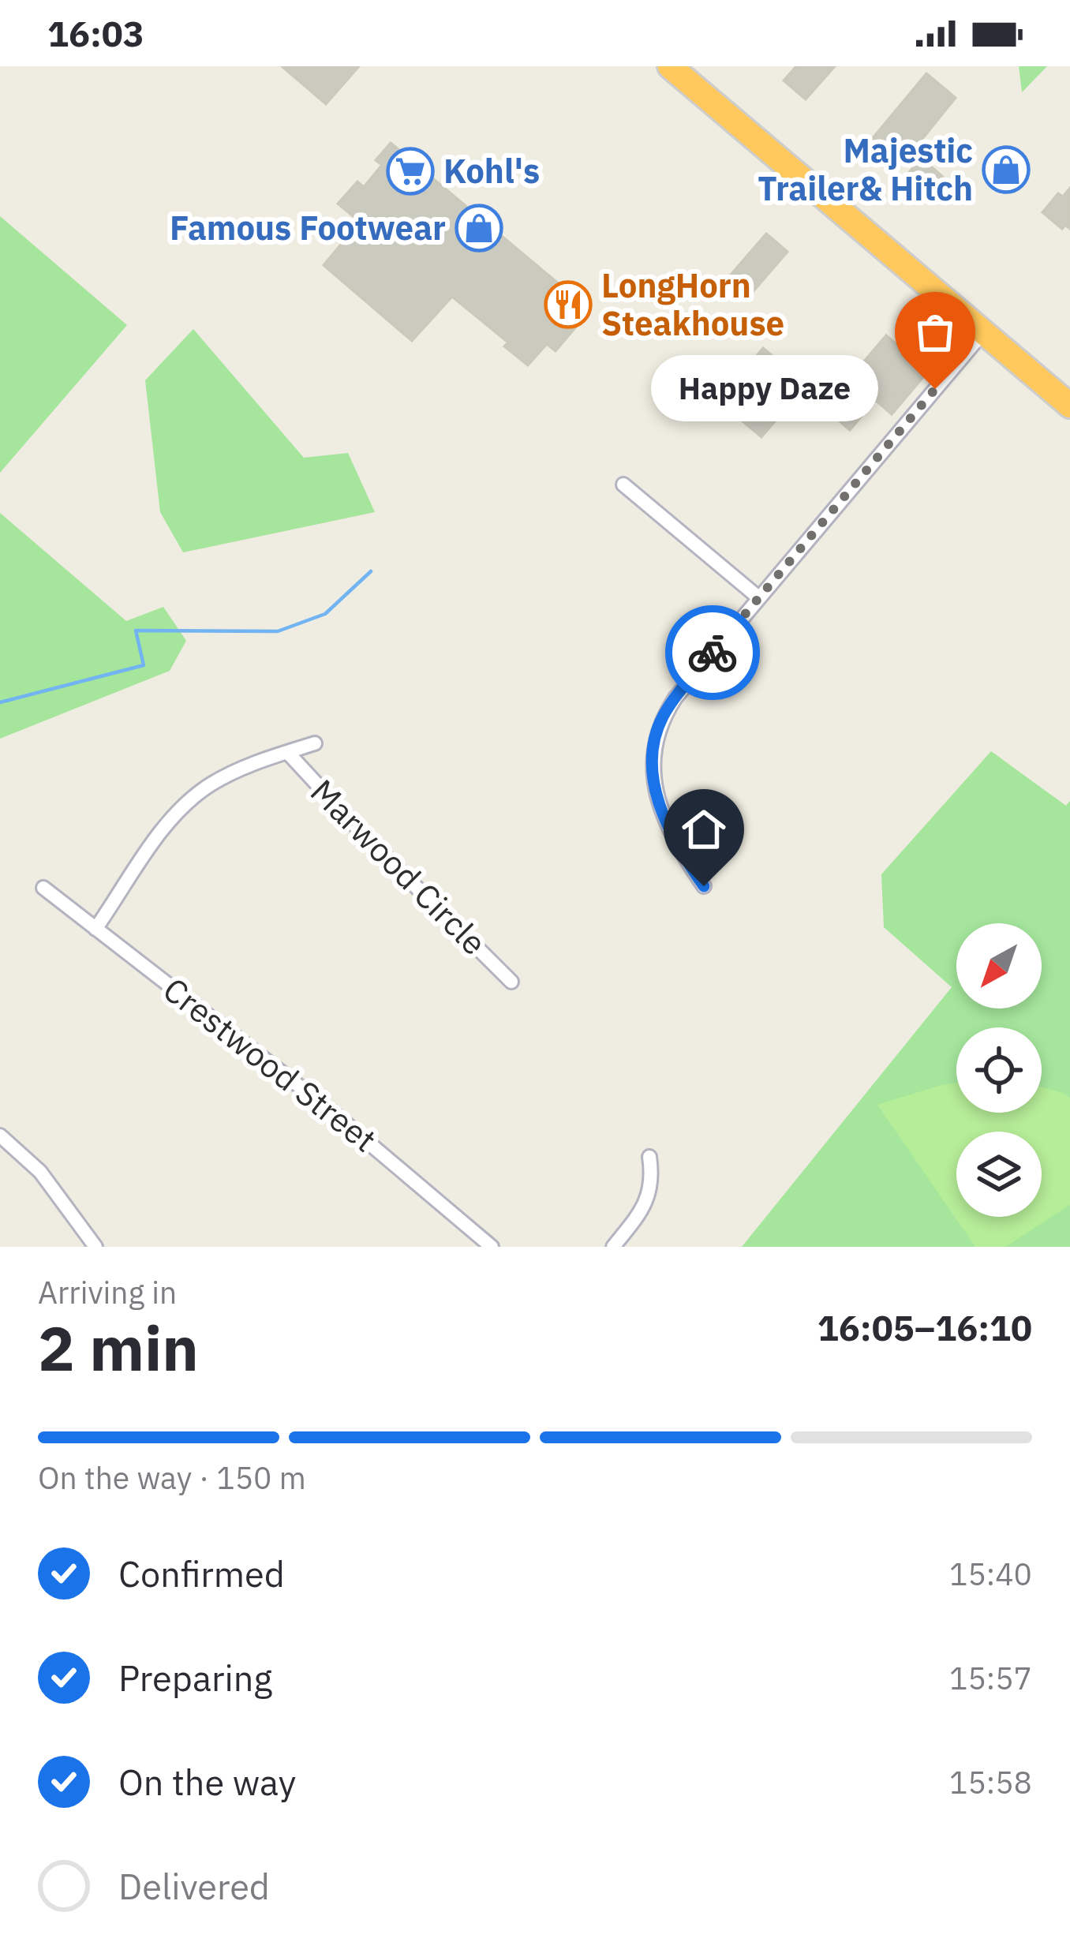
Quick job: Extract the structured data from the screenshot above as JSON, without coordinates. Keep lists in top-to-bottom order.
{
  "streets": {
    "street": ["Marwood Circle", "Crestwood Street"]
  },
  "places": {
    "shop": ["Majestic Trailer& Hitch", "Famous Footwear"],
    "supermarket": ["Kohl's"],
    "restaurant": ["LongHorn Steakhouse"],
    "other": ["Happy Daze"]
  },
  "north": "bottom left",
  "page": {
    "status": "16:03",
    "bubble": "Happy Daze",
    "heading": ["2 min", "Arriving in", "16:05–16:10"],
    "bar": "On the way · 150 m",
    "list": [
      ["Confirmed", "15:40"],
      ["Preparing", "15:57"],
      ["On the way", "15:58"],
      "Delivered"
    ]
  }
}
